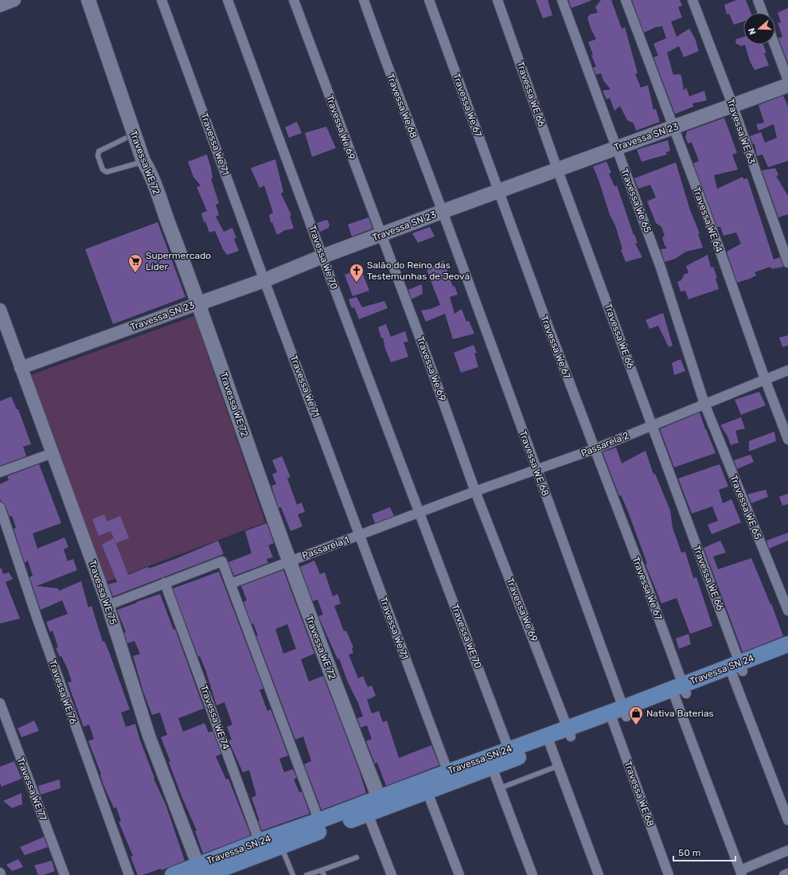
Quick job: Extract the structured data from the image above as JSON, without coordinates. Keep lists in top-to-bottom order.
{
  "streets": {
    "main road": ["Travessa SN 23", "Travessa WE 72", "Travessa SN 24"],
    "street": [
      "Travessa WE 66",
      "Travessa We 67",
      "Travessa We 68",
      "Travessa We 69",
      "Travessa WE 63",
      "Travessa We 71",
      "Travessa We 65",
      "Travessa WE 64",
      "Travessa We 70",
      "Passarela 2",
      "Travessa WE 68",
      "Travessa WE 65",
      "Passarela 1",
      "Travessa WE 75",
      "Travessa WE 70",
      "Travessa WE 76",
      "Travessa WE 74",
      "Travessa WE 77"
    ]
  },
  "crossings": [
    ["Travessa WE 66", "Travessa SN 23"],
    ["Travessa WE 66", "Passarela 2"],
    ["Travessa WE 66", "Travessa SN 24"],
    ["Travessa We 67", "Travessa SN 23"],
    ["Travessa We 67", "Passarela 2"],
    ["Travessa We 67", "Travessa SN 24"],
    ["Travessa We 68", "Travessa SN 23"],
    ["Travessa We 68", "Travessa WE 68"],
    ["Travessa We 69", "Travessa SN 23"],
    ["Travessa We 69", "Passarela 2"],
    ["Travessa We 69", "Travessa SN 24"],
    ["Travessa WE 63", "Travessa SN 23"],
    ["Travessa SN 23", "Travessa We 71"],
    ["Travessa SN 23", "Travessa WE 72"],
    ["Travessa SN 23", "Travessa We 65"],
    ["Travessa SN 23", "Travessa WE 64"],
    ["Travessa SN 23", "Travessa We 70"],
    ["Travessa SN 23", "Travessa WE 68"],
    ["Travessa SN 23", "Travessa WE 75"],
    ["Travessa We 71", "Passarela 1"],
    ["Travessa We 71", "Travessa SN 24"],
    ["Travessa WE 72", "Passarela 1"],
    ["Travessa WE 72", "Travessa SN 24"],
    ["Travessa We 65", "Passarela 2"],
    ["Travessa We 65", "Travessa WE 65"],
    ["Travessa WE 64", "Passarela 2"],
    ["Travessa We 70", "Passarela 2"],
    ["Travessa We 70", "Passarela 1"],
    ["Travessa We 70", "Travessa WE 70"],
    ["Passarela 2", "Travessa WE 68"],
    ["Passarela 2", "Travessa WE 65"],
    ["Passarela 2", "Passarela 1"],
    ["Passarela 2", "Travessa WE 70"],
    ["Travessa WE 68", "Travessa SN 24"],
    ["Passarela 1", "Travessa WE 70"],
    ["Travessa WE 75", "Travessa SN 24"],
    ["Travessa WE 70", "Travessa SN 24"],
    ["Travessa SN 24", "Travessa WE 74"]
  ],
  "places": {
    "supermarket": ["Supermercado Líder"],
    "church": ["Salão do Reino das Testemunhas de Jeová"],
    "shop": ["Nativa Baterias"]
  },
  "scale_bar": "50 m",
  "north": "left"
}
